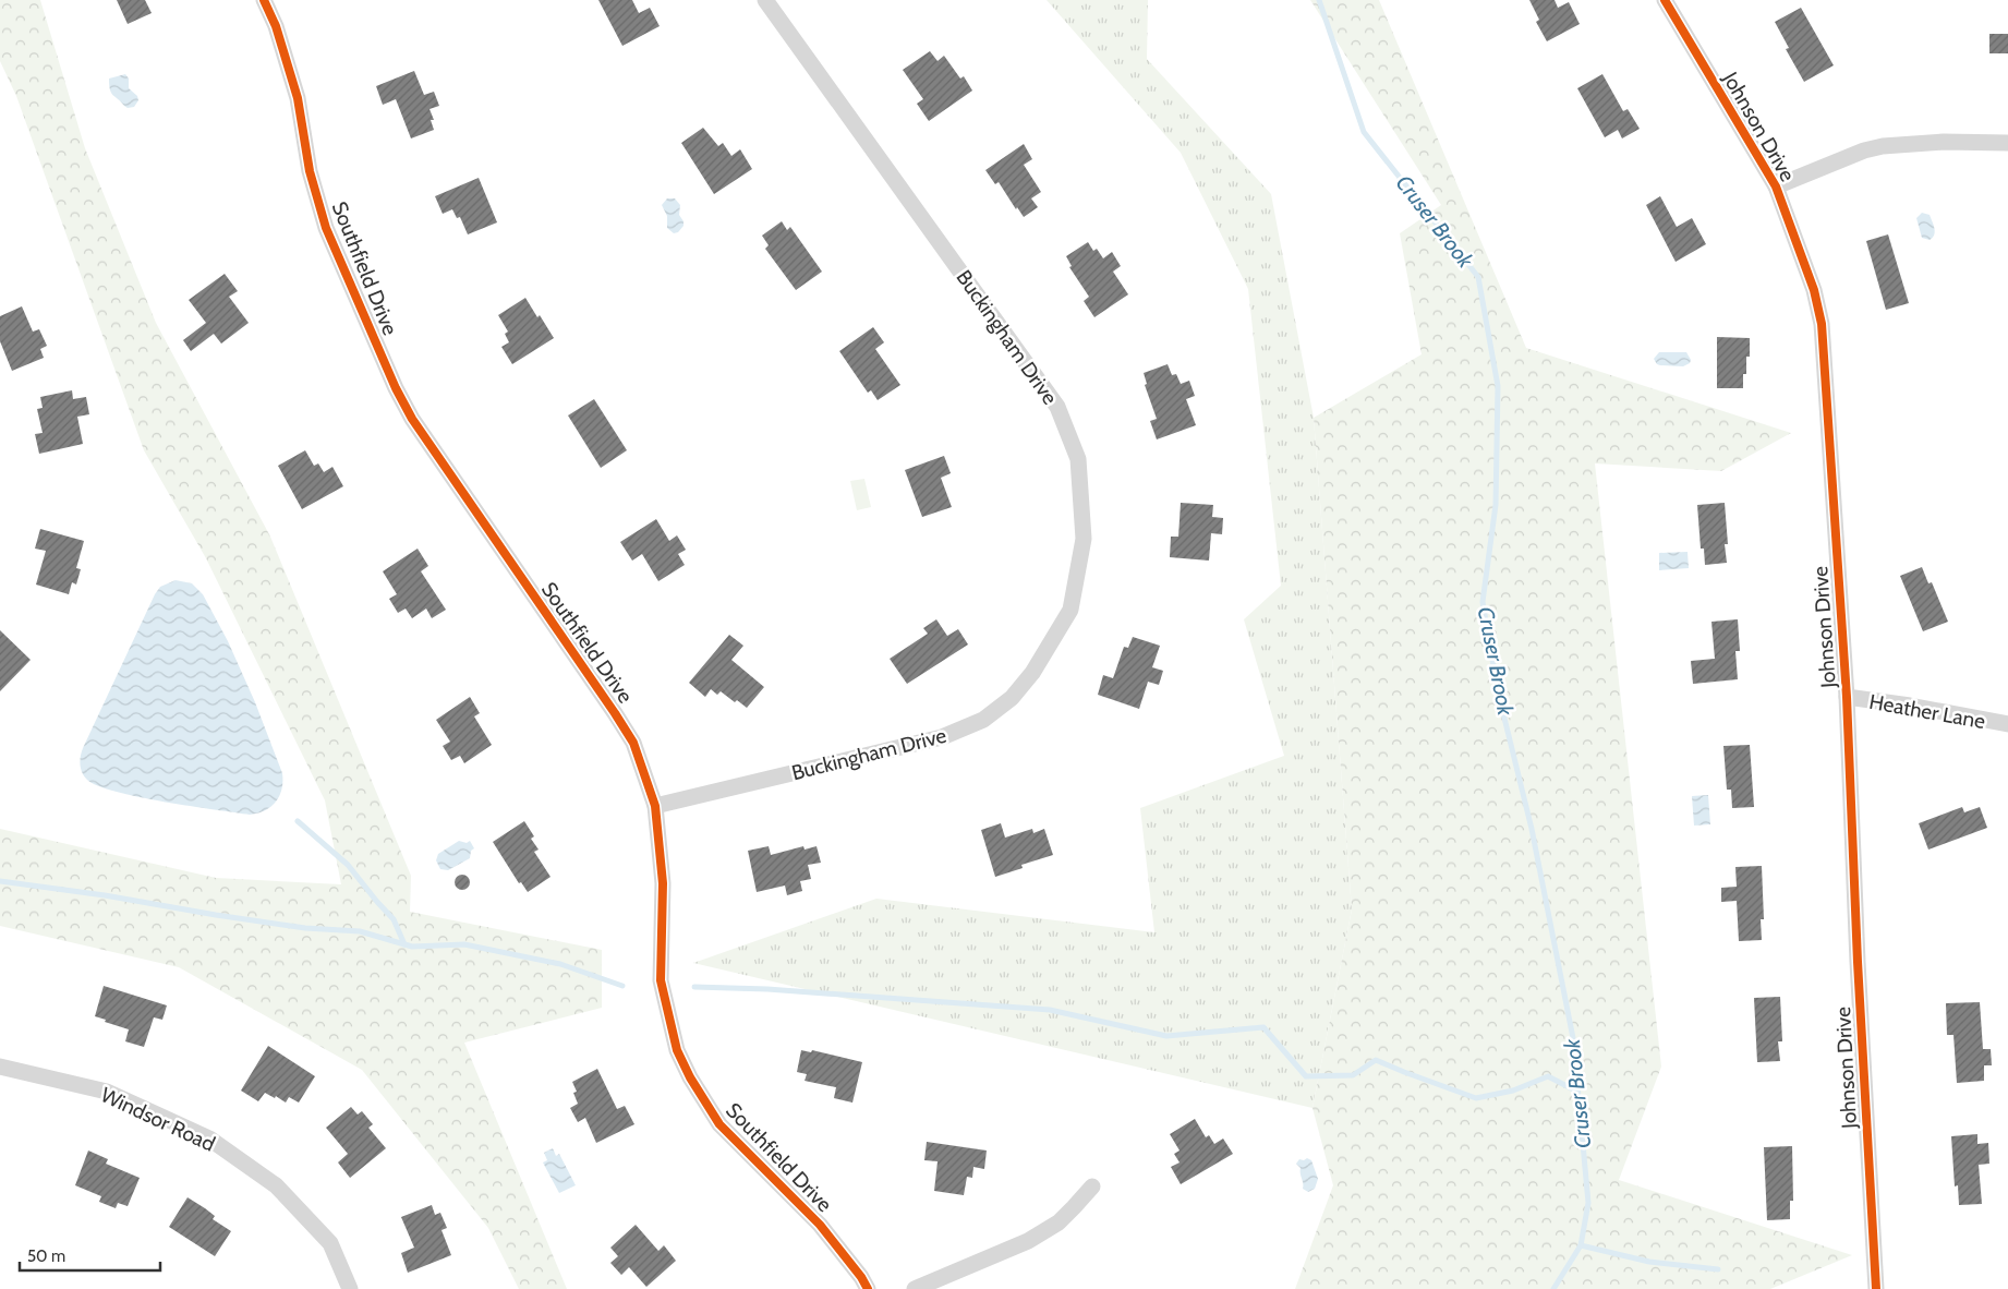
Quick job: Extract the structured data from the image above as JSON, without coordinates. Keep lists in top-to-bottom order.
{
  "streets": {
    "street": [
      "Johnson Drive",
      "Southfield Drive",
      "Buckingham Drive",
      "Heather Lane",
      "Windsor Road"
    ]
  },
  "crossings": [
    ["Johnson Drive", "Heather Lane"],
    ["Southfield Drive", "Buckingham Drive"]
  ],
  "water": ["Cruser Brook"],
  "scale_bar": "50 m"
}
